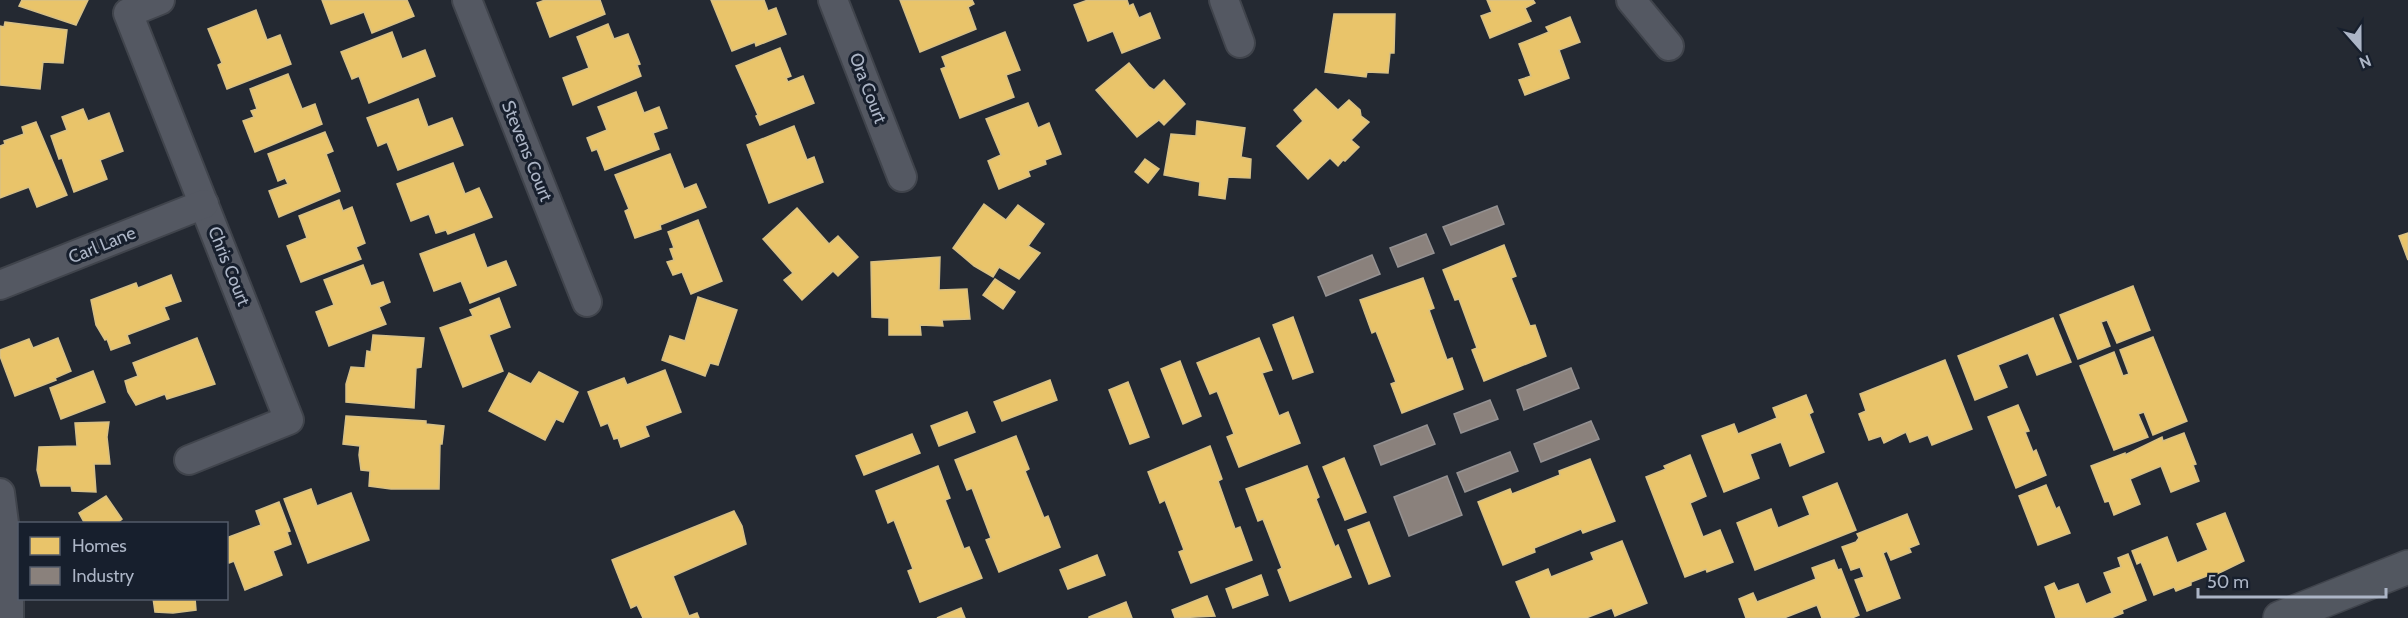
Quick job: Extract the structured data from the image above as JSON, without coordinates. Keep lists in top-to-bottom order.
{
  "streets": {
    "street": [
      "Ora Court",
      "Stevens Court",
      "Carl Lane",
      "Chris Court"
    ]
  },
  "crossings": [
    ["Carl Lane", "Chris Court"]
  ],
  "legend": ["Homes", "Industry"],
  "scale_bar": "50 m",
  "north": "bottom"
}
